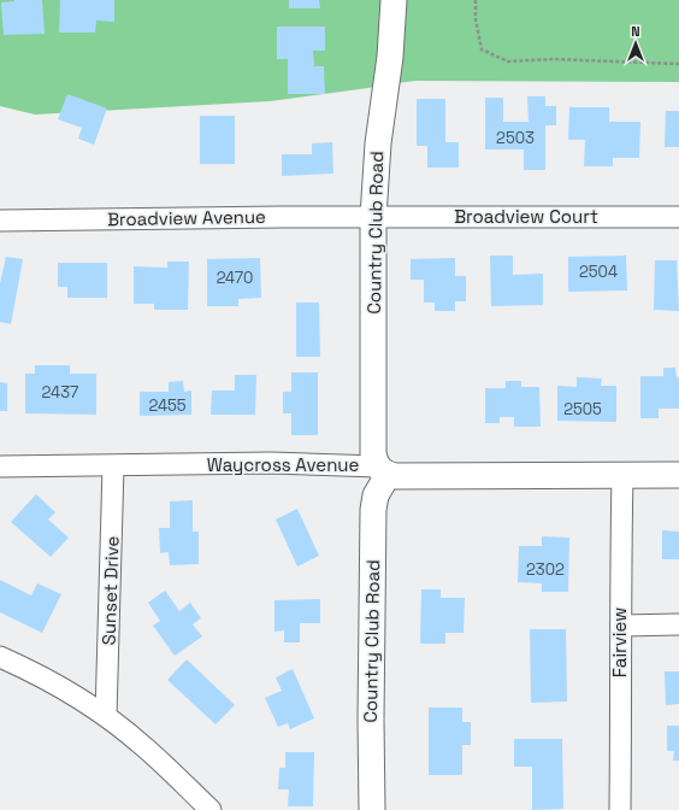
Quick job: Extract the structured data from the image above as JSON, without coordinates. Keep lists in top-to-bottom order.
{
  "streets": {
    "street": [
      "Broadview Court",
      "Broadview Avenue",
      "Country Club Road",
      "Waycross Avenue",
      "Sunset Drive",
      "Fairview"
    ]
  },
  "crossings": [
    ["Broadview Court", "Broadview Avenue"],
    ["Broadview Court", "Country Club Road"],
    ["Broadview Avenue", "Country Club Road"],
    ["Country Club Road", "Waycross Avenue"],
    ["Waycross Avenue", "Sunset Drive"],
    ["Waycross Avenue", "Fairview"]
  ],
  "house_numbers": [
    "2503",
    "2504",
    "2470",
    "2437",
    "2455",
    "2505",
    "2302"
  ],
  "north": "top"
}
